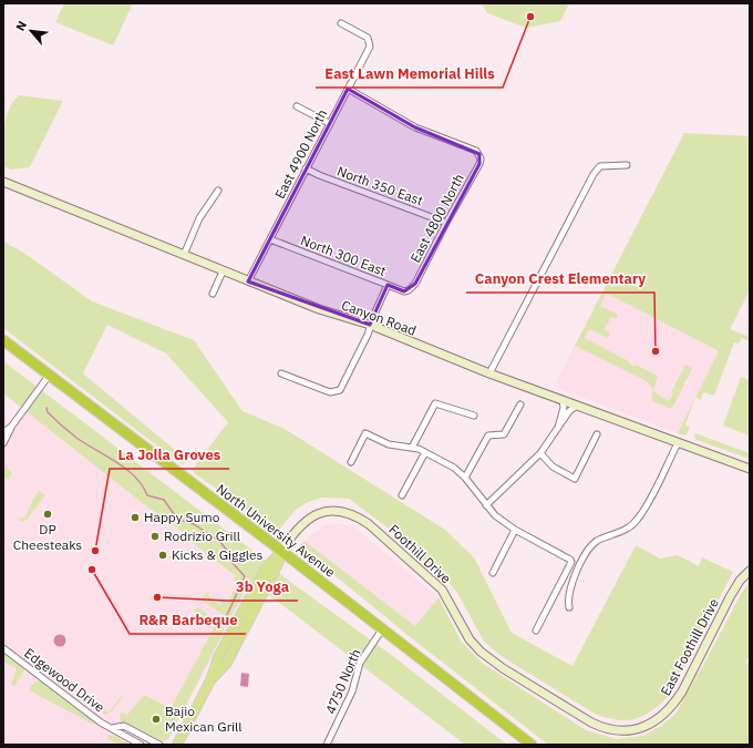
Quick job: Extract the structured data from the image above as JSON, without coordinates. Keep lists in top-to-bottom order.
{
  "streets": {
    "highway": ["North University Avenue"],
    "main road": ["Canyon Road", "Foothill Drive", "East Foothill Drive"],
    "street": [
      "East 4900 North",
      "North 350 East",
      "East 4800 North",
      "North 300 East",
      "Edgewood Drive",
      "4750 North"
    ]
  },
  "crossings": [
    ["East 4900 North", "North 350 East"],
    ["East 4900 North", "East 4800 North"],
    ["East 4900 North", "North 300 East"],
    ["East 4900 North", "Canyon Road"],
    ["North 350 East", "East 4800 North"],
    ["East 4800 North", "North 300 East"],
    ["North University Avenue", "Foothill Drive"],
    ["North University Avenue", "4750 North"],
    ["Foothill Drive", "East Foothill Drive"]
  ],
  "places": [
    "East Lawn Memorial Hills",
    "Canyon Crest Elementary",
    "DP Cheesteaks",
    "Happy Sumo",
    "Rodrizio Grill",
    "La Jolla Groves",
    "Kicks & Giggles",
    "R&R Barbeque",
    "3b Yoga",
    "Bajio Mexican Grill"
  ],
  "north": "top left"
}
